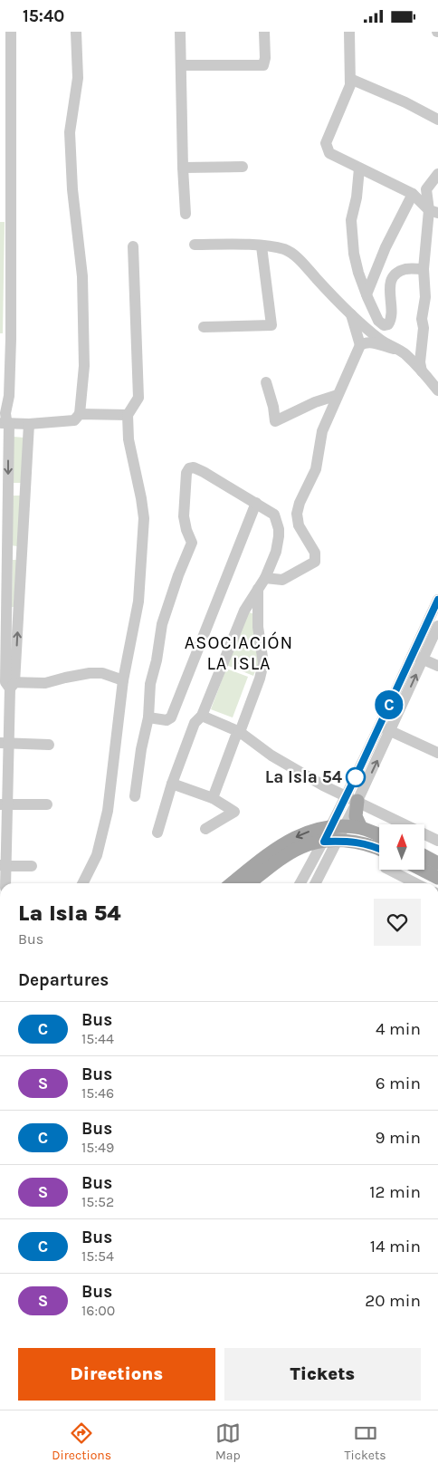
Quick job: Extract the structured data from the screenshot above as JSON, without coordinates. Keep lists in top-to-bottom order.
{
  "districts": ["ASOCIACIÓN LA ISLA"],
  "places": ["La Isla 54"],
  "lines": ["bus line C"],
  "north": "top",
  "page": {
    "status": "15:40",
    "on_map": "C",
    "heading": [
      ["La Isla 54", "Bus"],
      "Departures"
    ],
    "list": [
      {
        "mark": "C",
        "name": "Bus",
        "note": "15:44",
        "value": "4 min"
      },
      {
        "mark": "S",
        "name": "Bus",
        "note": "15:46",
        "value": "6 min"
      },
      {
        "mark": "C",
        "name": "Bus",
        "note": "15:49",
        "value": "9 min"
      },
      {
        "mark": "S",
        "name": "Bus",
        "note": "15:52",
        "value": "12 min"
      },
      {
        "mark": "C",
        "name": "Bus",
        "note": "15:54",
        "value": "14 min"
      },
      {
        "mark": "S",
        "name": "Bus",
        "note": "16:00",
        "value": "20 min"
      }
    ],
    "buttons": ["Directions", "Tickets"],
    "tabs": ["Directions", "Map", "Tickets"]
  }
}
